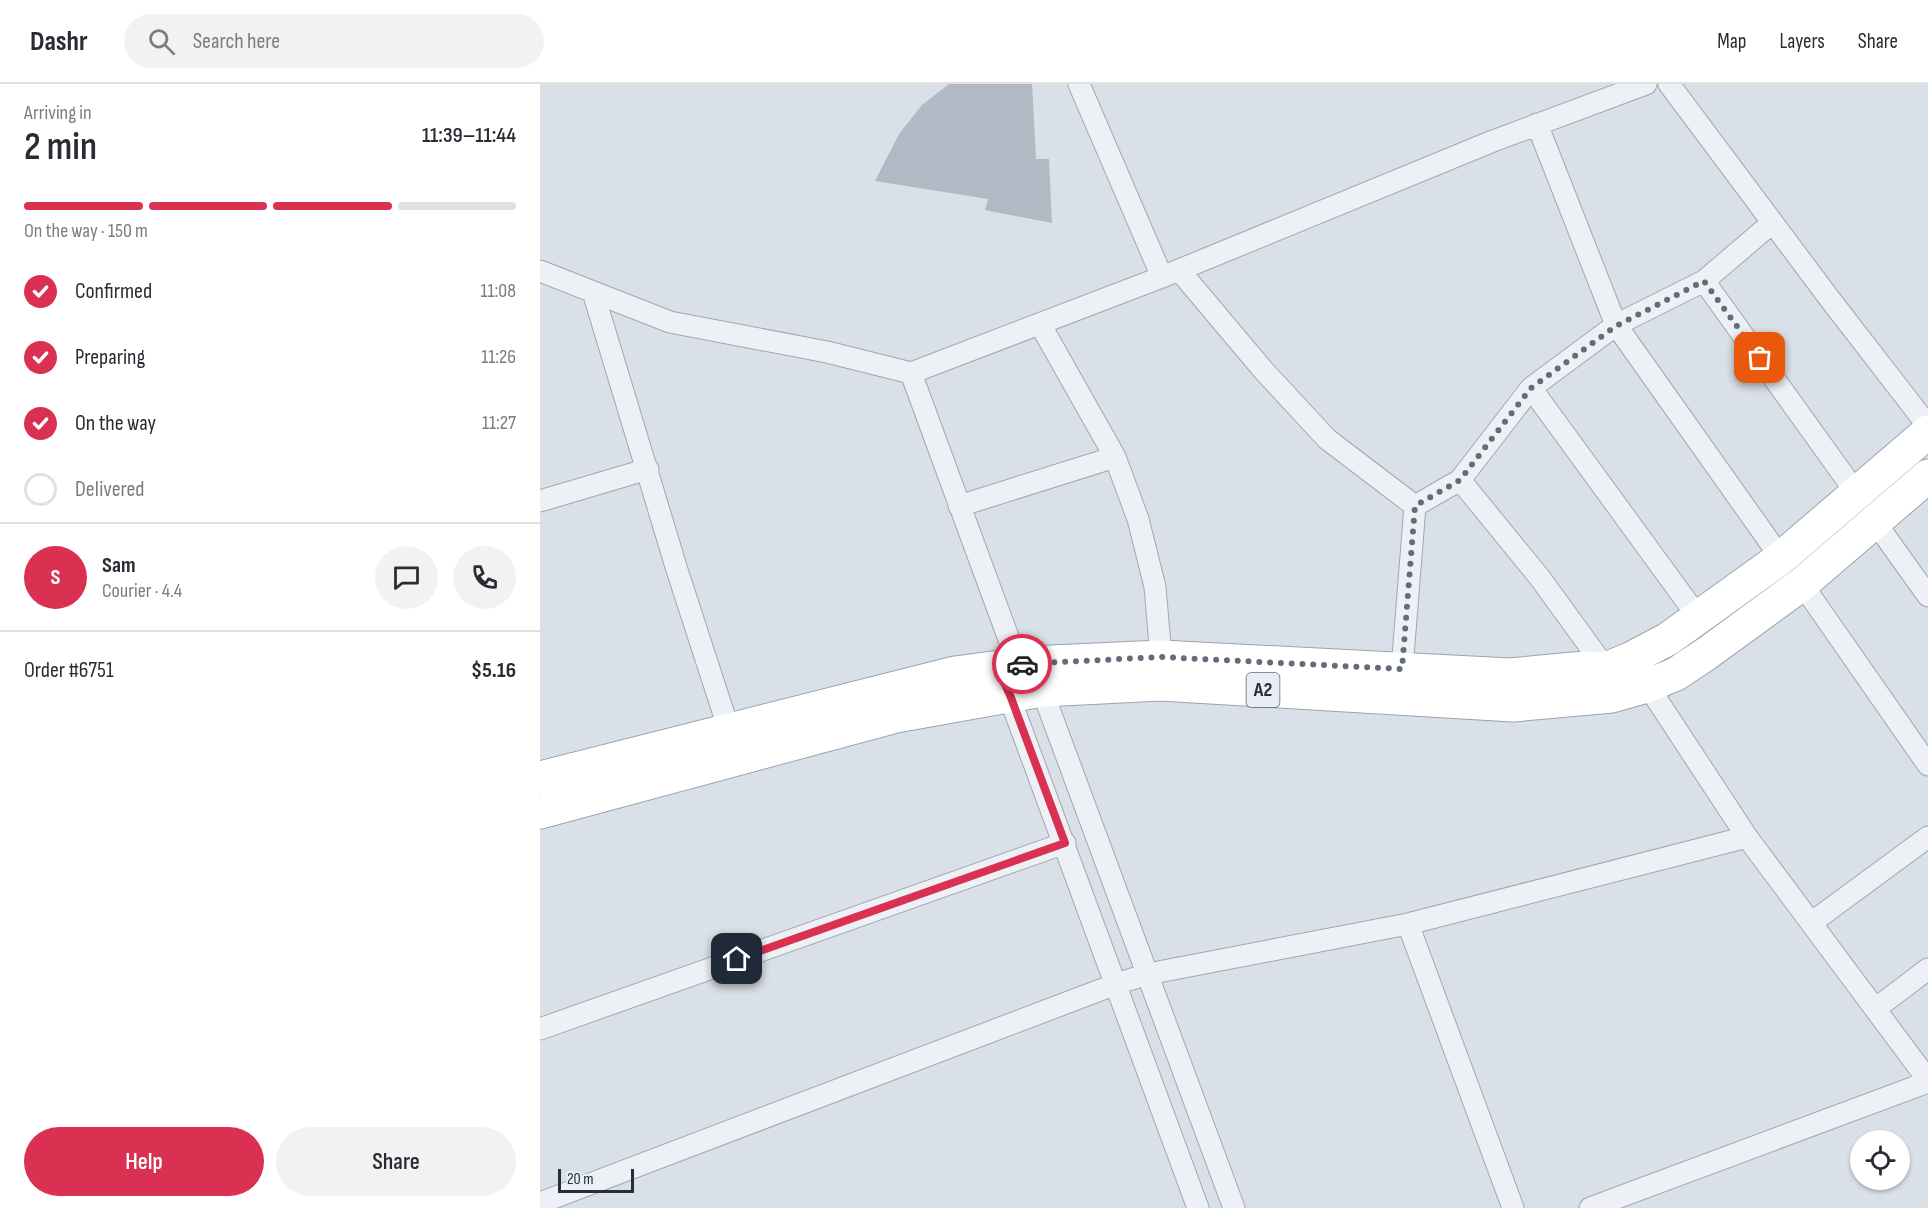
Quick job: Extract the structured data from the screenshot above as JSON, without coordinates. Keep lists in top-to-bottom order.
{
  "streets": {
    "main road": ["A2"]
  },
  "scale_bar": "20 m",
  "page": {
    "header": "Dashr",
    "search": "Search here",
    "nav": ["Map", "Layers", "Share"],
    "heading": ["2 min", "Arriving in", "11:39–11:44"],
    "panel": [
      "Sam",
      "Courier · 4.4",
      "Order #6751",
      "$5.16"
    ],
    "bar": "On the way · 150 m",
    "list": [
      ["Confirmed", "11:08"],
      ["Preparing", "11:26"],
      ["On the way", "11:27"],
      "Delivered"
    ],
    "round": "S",
    "buttons": ["Help", "Share"],
    "scale": "20 m"
  }
}
